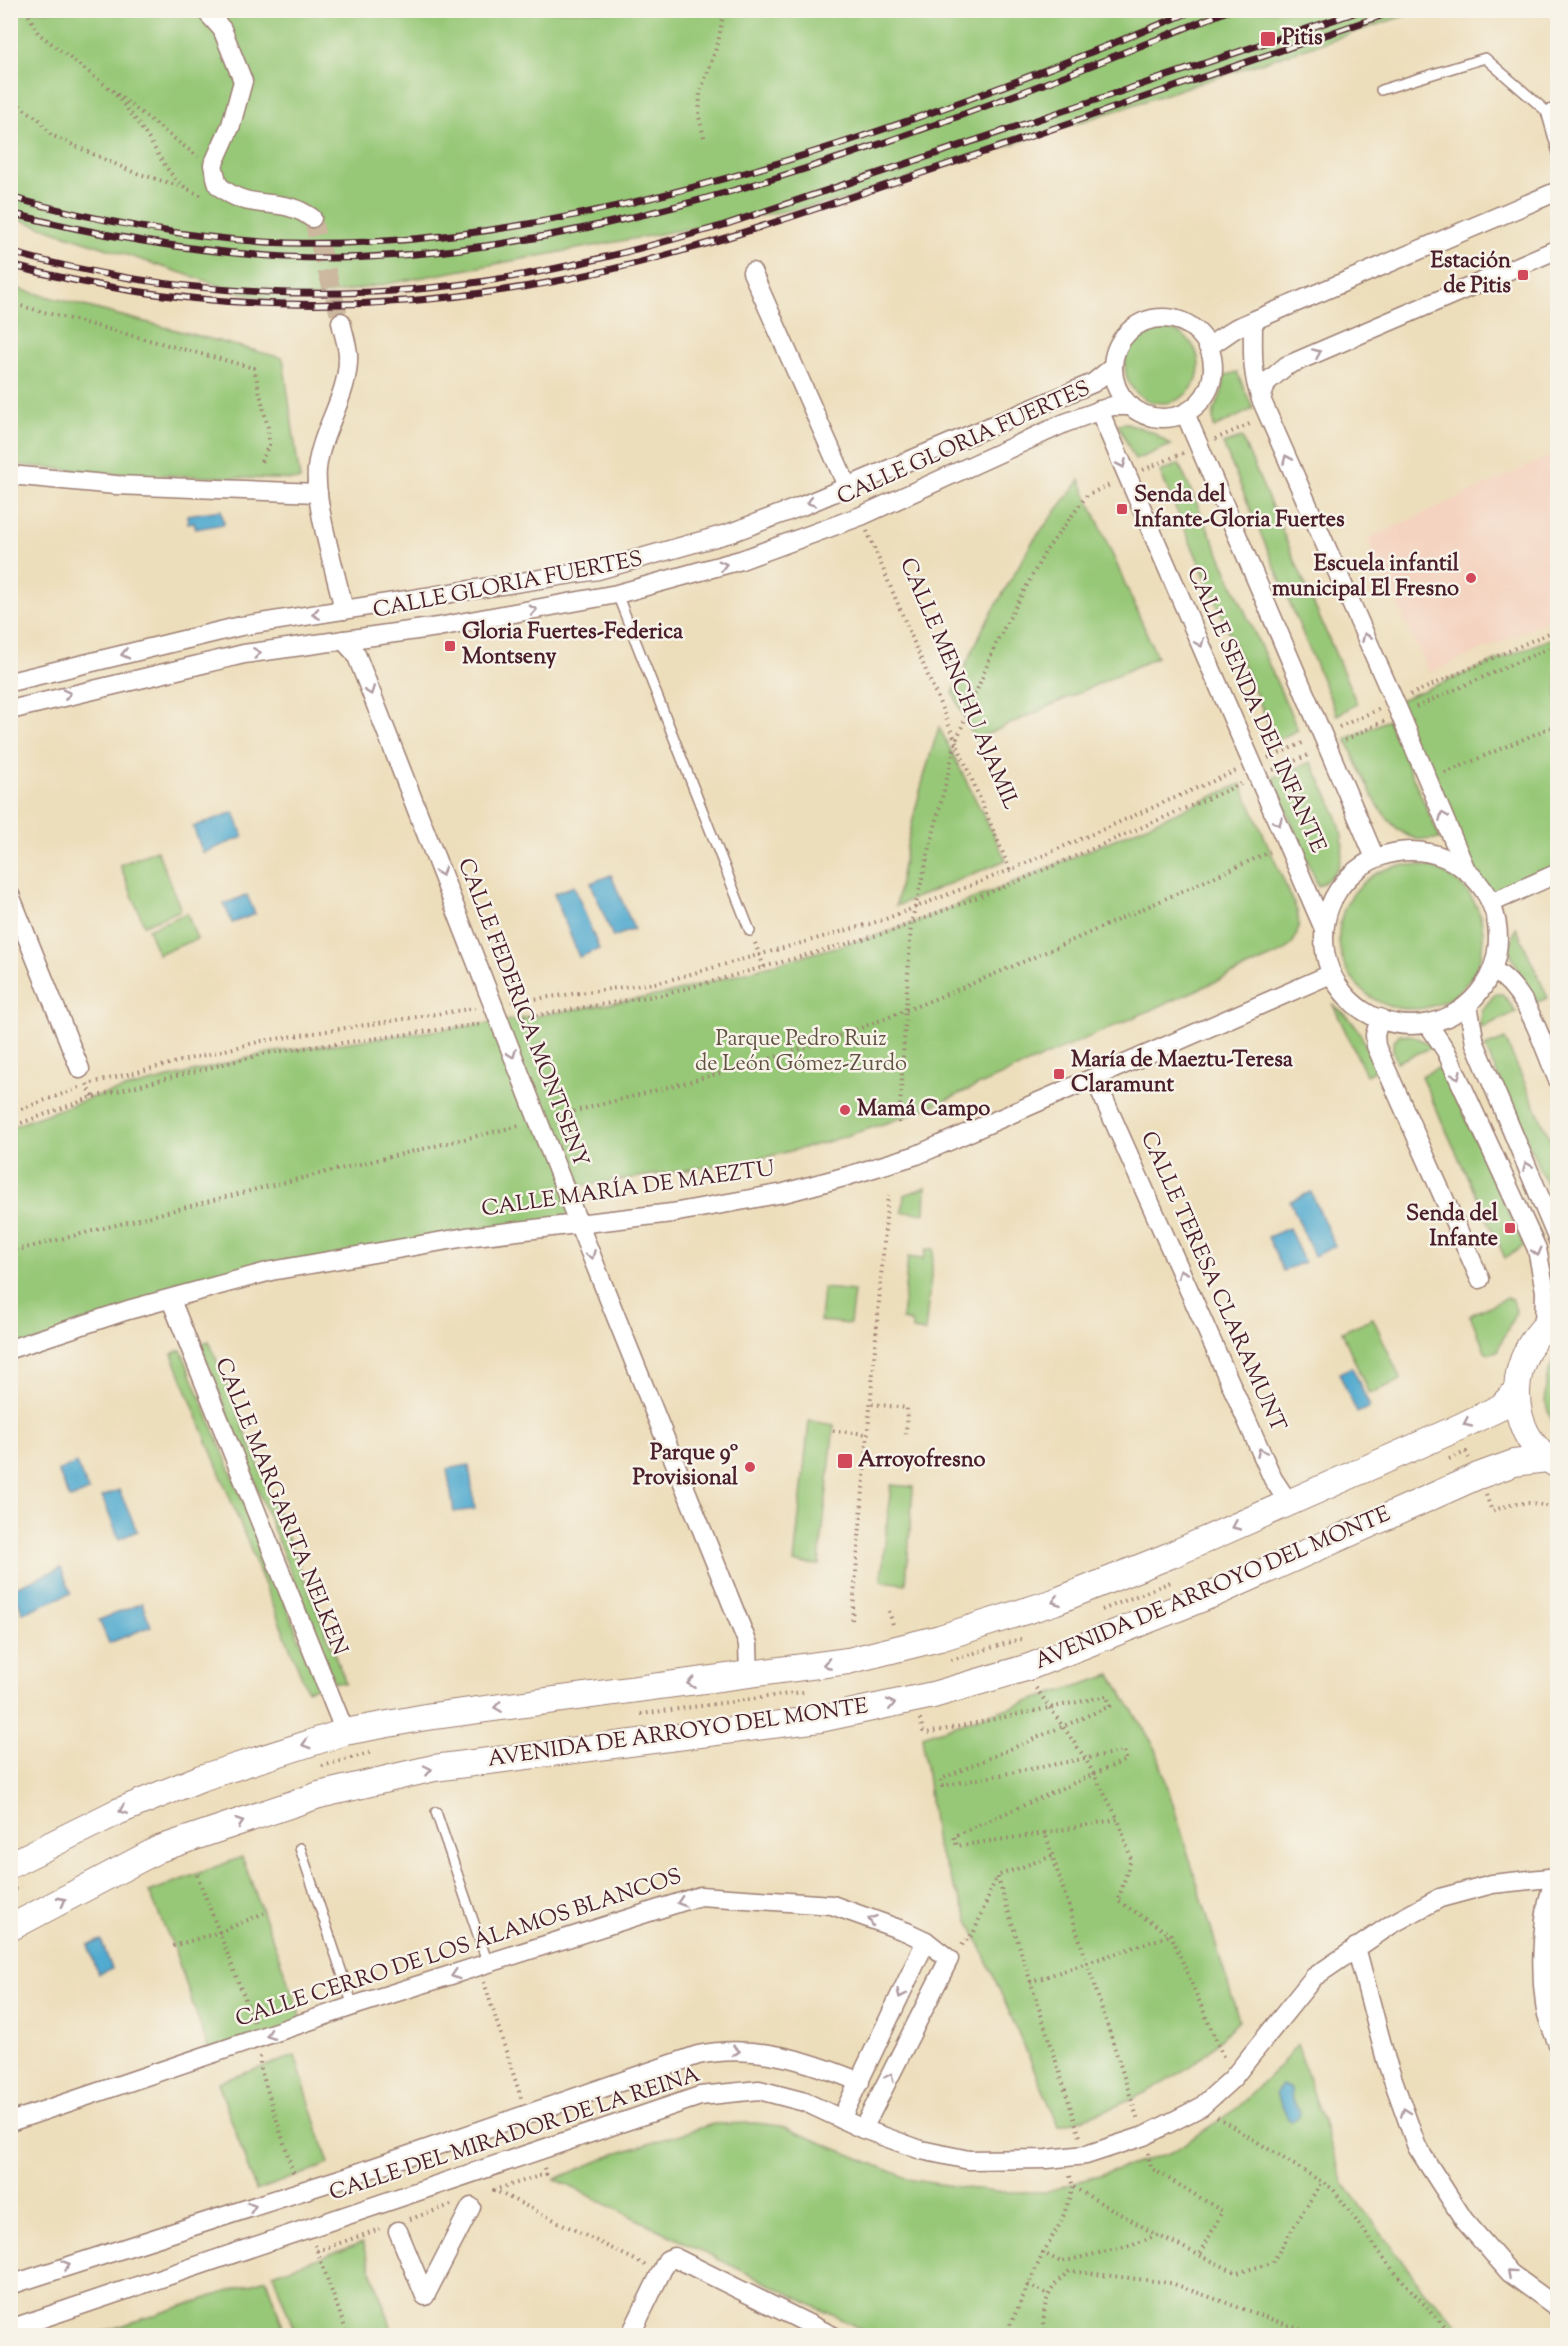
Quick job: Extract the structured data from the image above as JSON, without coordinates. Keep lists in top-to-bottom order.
{
  "streets": {
    "street": [
      "CALLE GLORIA FUERTES",
      "CALLE SENDA DEL INFANTE",
      "CALLE FEDERICA MONTSENY",
      "CALLE MARÍA DE MAEZTU",
      "CALLE TERESA CLARAMUNT",
      "CALLE MARGARITA NELKEN",
      "AVENIDA DE ARROYO DEL MONTE",
      "CALLE CERRO DE LOS ÁLAMOS BLANCOS",
      "CALLE DEL MIRADOR DE LA REINA"
    ],
    "path": ["CALLE MENCHU AJAMIL"]
  },
  "crossings": [
    ["CALLE GLORIA FUERTES", "CALLE MENCHU AJAMIL"],
    ["CALLE GLORIA FUERTES", "CALLE SENDA DEL INFANTE"],
    ["CALLE GLORIA FUERTES", "CALLE FEDERICA MONTSENY"],
    ["CALLE SENDA DEL INFANTE", "CALLE MARÍA DE MAEZTU"],
    ["CALLE FEDERICA MONTSENY", "CALLE MARÍA DE MAEZTU"],
    ["CALLE MARÍA DE MAEZTU", "CALLE TERESA CLARAMUNT"],
    ["CALLE MARÍA DE MAEZTU", "CALLE MARGARITA NELKEN"]
  ],
  "one_way": ["CALLE FEDERICA MONTSENY", "CALLE TERESA CLARAMUNT", "CALLE CERRO DE LOS ÁLAMOS BLANCOS"],
  "parks": ["Parque Pedro Ruiz de León Gómez-Zurdo"],
  "places": {
    "transit": [
      "Pitis",
      "Estación de Pitis",
      "Senda del Infante-Gloria Fuertes",
      "Gloria Fuertes-Federica Montseny",
      "María de Maeztu-Teresa Claramunt",
      "Senda del Infante",
      "Arroyofresno"
    ],
    "other": ["Escuela infantil municipal El Fresno", "Mamá Campo", "Parque 9º Provisional"]
  }
}
